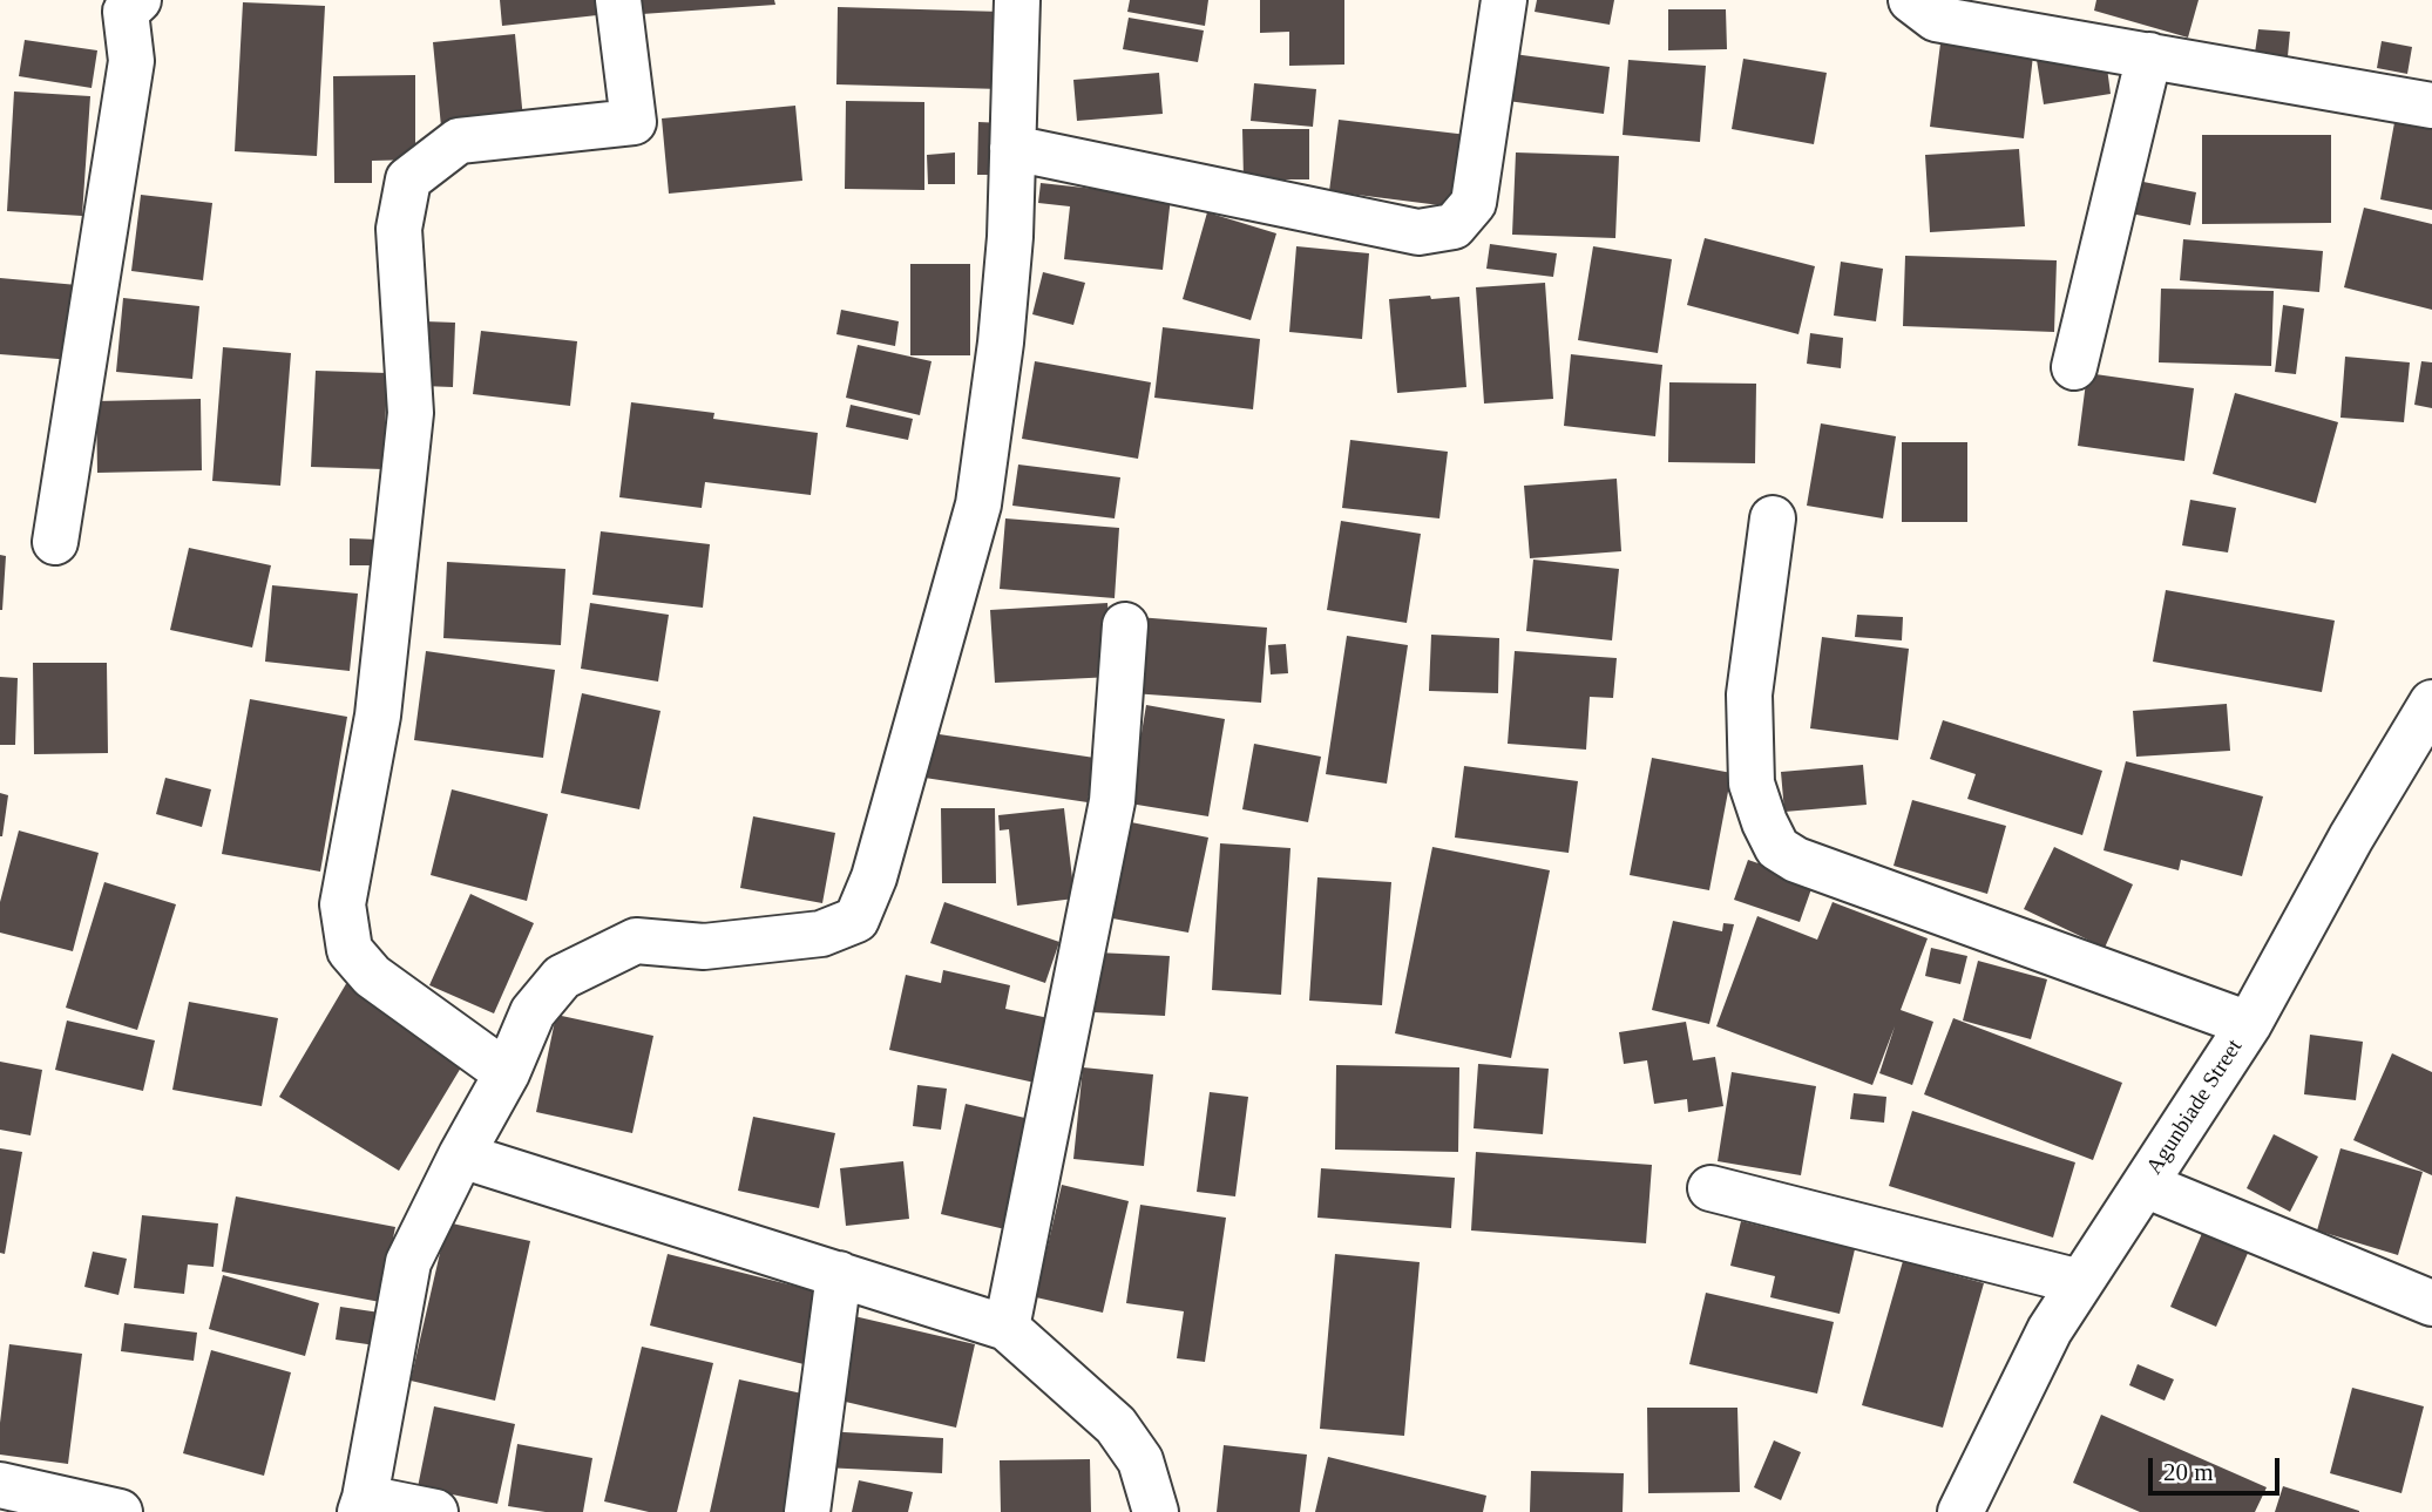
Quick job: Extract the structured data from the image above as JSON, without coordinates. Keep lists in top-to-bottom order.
{
  "streets": {
    "street": ["Agunbiade Street"]
  },
  "scale_bar": "20 m"
}
